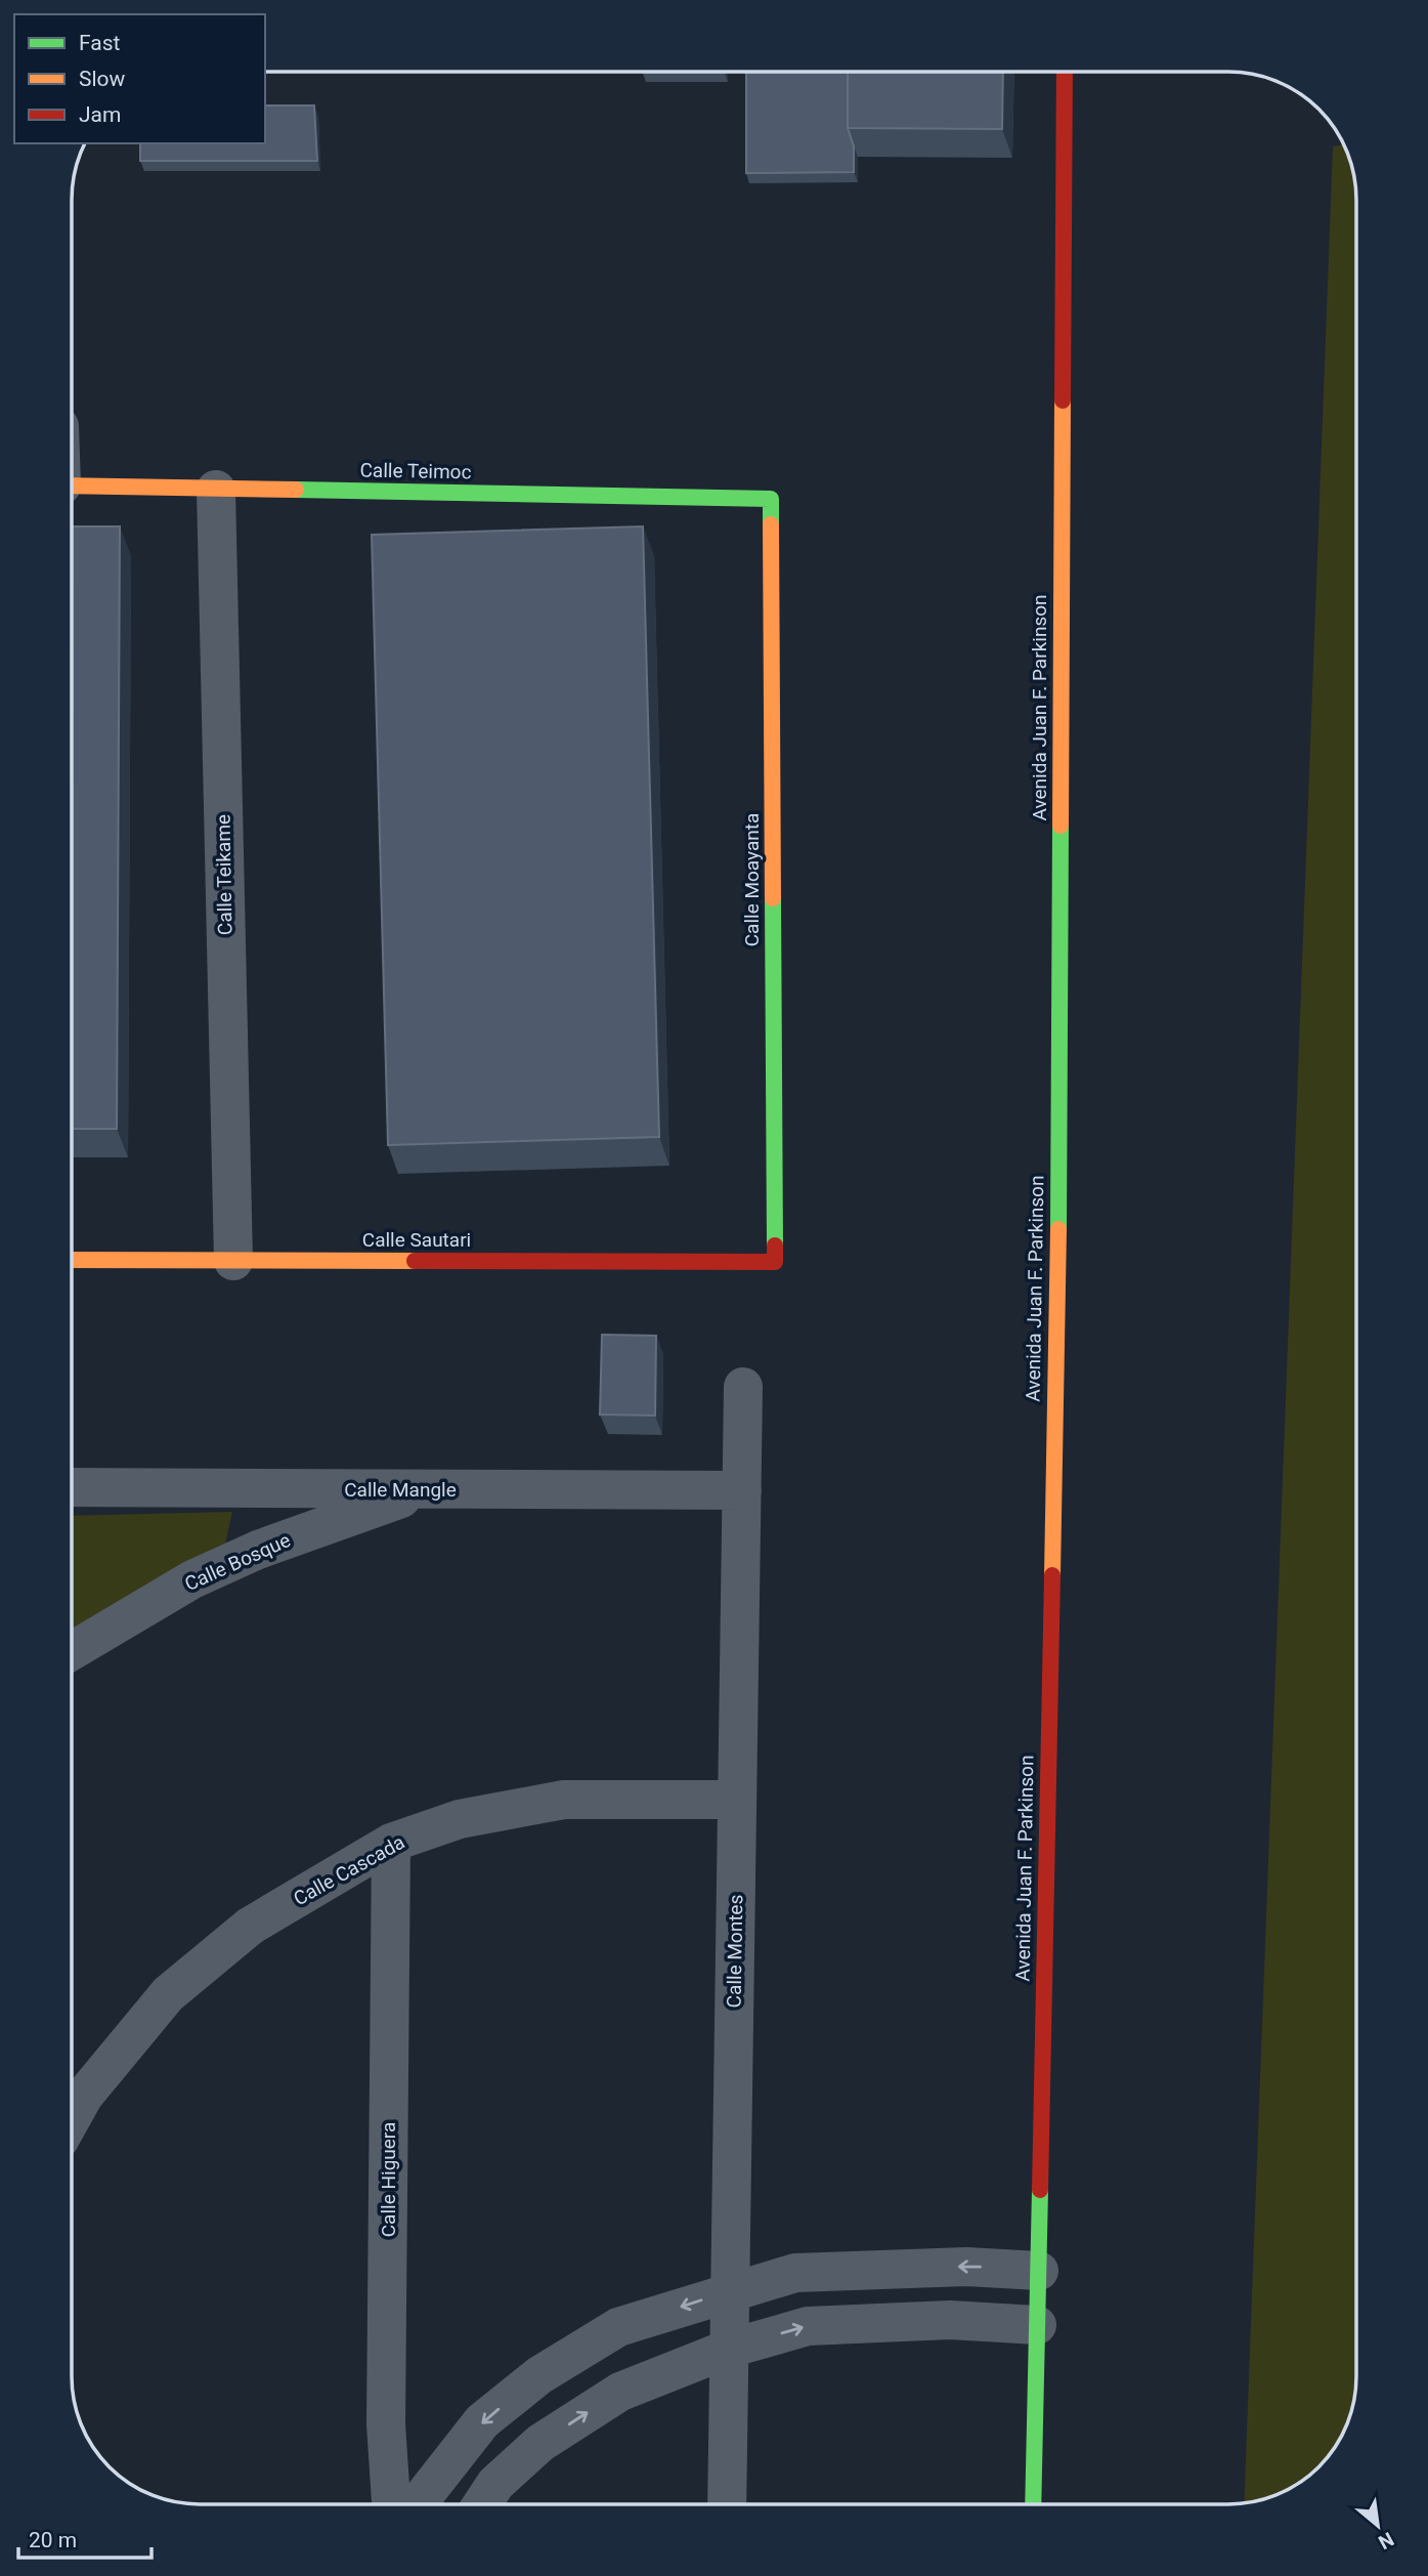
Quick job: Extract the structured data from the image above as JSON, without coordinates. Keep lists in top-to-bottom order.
{
  "streets": {
    "main road": [
      "Calle Teimoc",
      "Avenida Juan F. Parkinson",
      "Calle Moayanta",
      "Calle Sautari"
    ],
    "street": [
      "Calle Teikame",
      "Calle Mangle",
      "Calle Bosque",
      "Calle Cascada",
      "Calle Montes",
      "Calle Higuera"
    ]
  },
  "crossings": [
    ["Calle Teimoc", "Calle Teikame"],
    ["Calle Teimoc", "Calle Moayanta"],
    ["Calle Teikame", "Calle Sautari"],
    ["Calle Moayanta", "Calle Sautari"],
    ["Calle Mangle", "Calle Bosque"],
    ["Calle Mangle", "Calle Montes"],
    ["Calle Cascada", "Calle Montes"],
    ["Calle Cascada", "Calle Higuera"]
  ],
  "legend": ["Fast", "Slow", "Jam"],
  "scale_bar": "20 m",
  "north": "bottom right"
}
